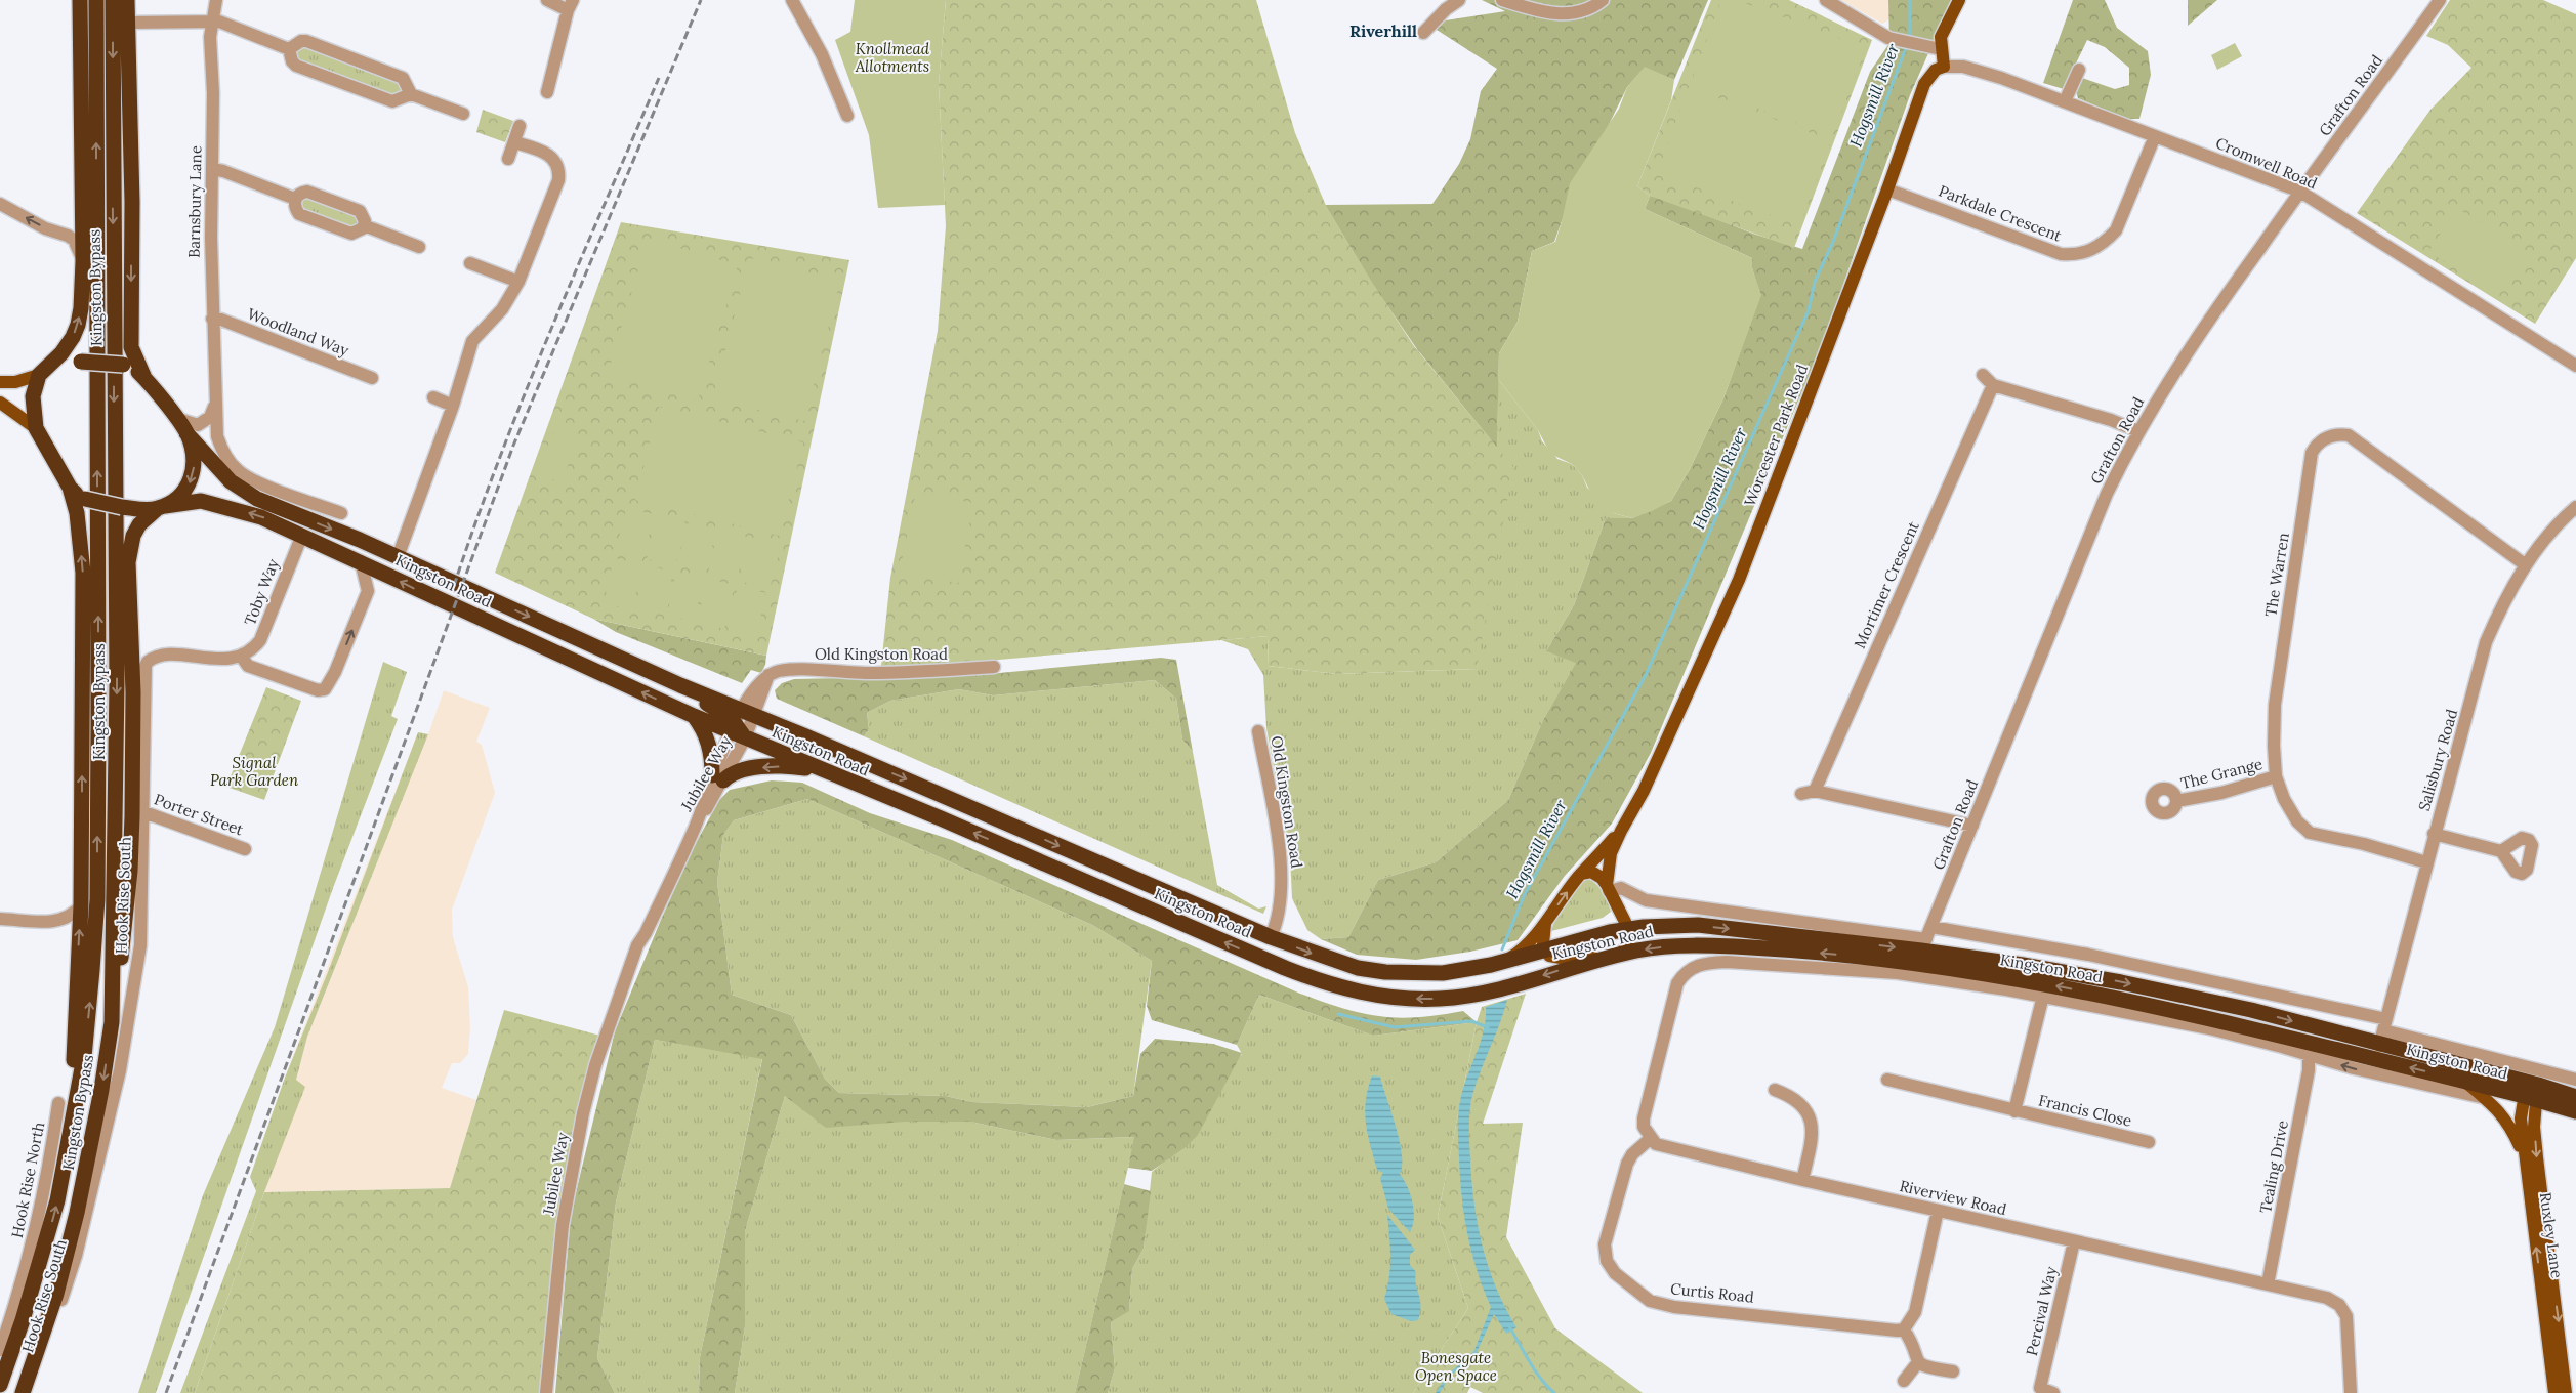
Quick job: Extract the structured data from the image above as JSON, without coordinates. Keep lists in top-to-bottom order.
{
  "streets": {
    "highway": ["Kingston Bypass", "Kingston Road"],
    "main road": ["Worcester Park Road", "Ruxley Lane"],
    "street": [
      "Grafton Road",
      "Cromwell Road",
      "Barnsbury Lane",
      "Parkdale Crescent",
      "Woodland Way",
      "The Warren",
      "Mortimer Crescent",
      "Toby Way",
      "Old Kingston Road",
      "Salisbury Road",
      "Jubilee Way",
      "The Grange",
      "Porter Street",
      "Hook Rise South",
      "Francis Close",
      "Tealing Drive",
      "Hook Rise North",
      "Riverview Road",
      "Curtis Road",
      "Percival Way"
    ]
  },
  "crossings": [
    ["Grafton Road", "Cromwell Road"],
    ["Grafton Road", "Kingston Road"],
    ["Grafton Road", "Mortimer Crescent"],
    ["Cromwell Road", "Parkdale Crescent"],
    ["Cromwell Road", "Worcester Park Road"],
    ["Barnsbury Lane", "Woodland Way"],
    ["Parkdale Crescent", "Worcester Park Road"],
    ["The Warren", "Salisbury Road"],
    ["The Warren", "The Grange"],
    ["Kingston Road", "Toby Way"],
    ["Kingston Road", "Old Kingston Road"],
    ["Kingston Road", "Salisbury Road"],
    ["Kingston Road", "Jubilee Way"],
    ["Kingston Road", "Hook Rise South"],
    ["Kingston Road", "Francis Close"],
    ["Kingston Road", "Tealing Drive"],
    ["Kingston Road", "Riverview Road"],
    ["Kingston Road", "Ruxley Lane"],
    ["Kingston Road", "Curtis Road"],
    ["Toby Way", "Hook Rise South"],
    ["Old Kingston Road", "Jubilee Way"],
    ["Porter Street", "Hook Rise South"],
    ["Tealing Drive", "Riverview Road"],
    ["Riverview Road", "Curtis Road"],
    ["Riverview Road", "Percival Way"]
  ],
  "districts": ["Riverhill"],
  "water": ["Hogsmill River"],
  "parks": ["Knollmead Allotments", "Signal Park Garden", "Bonesgate Open Space"]
}
